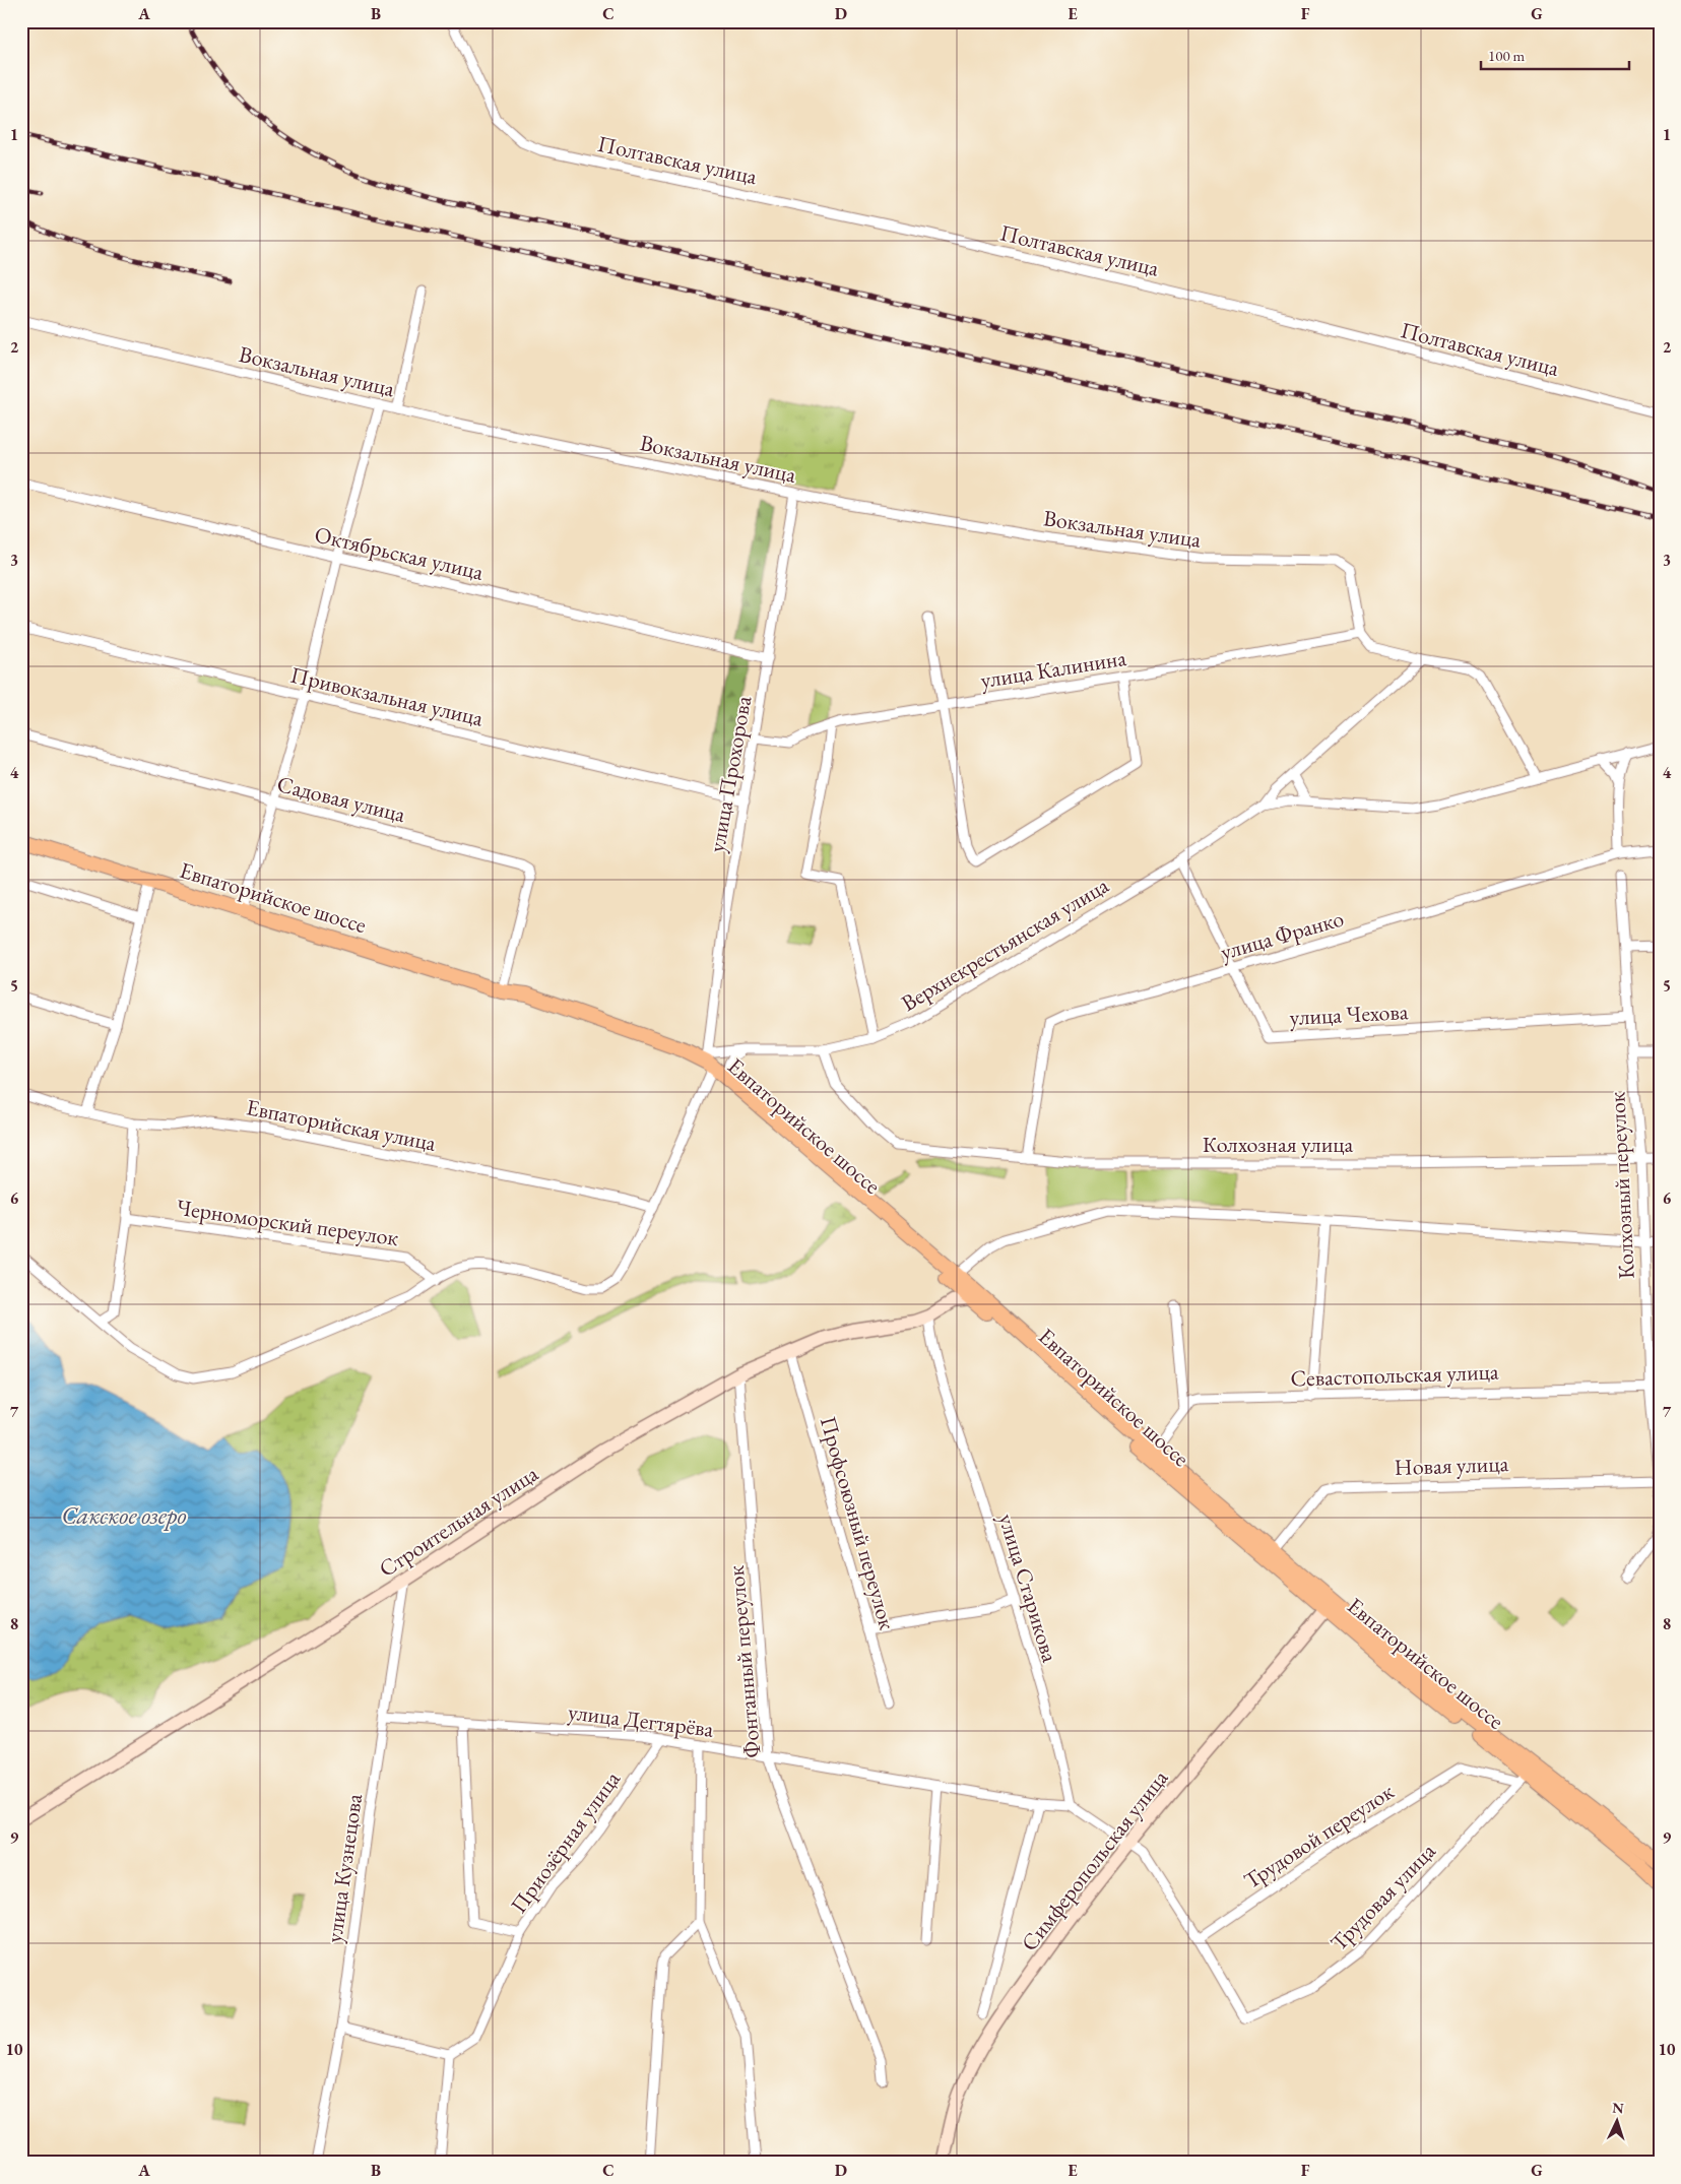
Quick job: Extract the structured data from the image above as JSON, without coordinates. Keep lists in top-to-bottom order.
{
  "streets": {
    "main road": ["Евпаторийское шоссе"],
    "street": [
      "Полтавская улица",
      "Вокзальная улица",
      "Октябрьская улица",
      "улица Калинина",
      "Привокзальная улица",
      "улица Прохорова",
      "Садовая улица",
      "улица Франко",
      "Верхнекрестьянская улица",
      "улица Чехова",
      "Евпаторийская улица",
      "Колхозная улица",
      "Колхозный переулок",
      "Черноморский переулок",
      "Севастопольская улица",
      "Новая улица",
      "Строительная улица",
      "Профсоюзный переулок",
      "улица Старикова",
      "Фонтанный переулок",
      "улица Дегтярёва",
      "Трудовой переулок",
      "Приозёрная улица",
      "Симферопольская улица",
      "улица Кузнецова",
      "Трудовая улица"
    ]
  },
  "crossings": [
    ["Вокзальная улица", "улица Калинина"],
    ["Вокзальная улица", "улица Прохорова"],
    ["Октябрьская улица", "улица Прохорова"],
    ["улица Калинина", "улица Прохорова"],
    ["Привокзальная улица", "улица Прохорова"],
    ["улица Прохорова", "Евпаторийское шоссе"],
    ["улица Прохорова", "Верхнекрестьянская улица"],
    ["улица Прохорова", "Евпаторийская улица"],
    ["улица Прохорова", "Черноморский переулок"],
    ["Садовая улица", "Евпаторийское шоссе"],
    ["Евпаторийское шоссе", "Верхнекрестьянская улица"],
    ["Евпаторийское шоссе", "Севастопольская улица"],
    ["Евпаторийское шоссе", "Новая улица"],
    ["Евпаторийское шоссе", "Строительная улица"],
    ["Евпаторийское шоссе", "Трудовой переулок"],
    ["Евпаторийское шоссе", "Симферопольская улица"],
    ["Евпаторийское шоссе", "Трудовая улица"],
    ["улица Франко", "улица Чехова"],
    ["улица Франко", "Колхозная улица"],
    ["Верхнекрестьянская улица", "улица Чехова"],
    ["Верхнекрестьянская улица", "Колхозная улица"],
    ["улица Чехова", "Колхозный переулок"],
    ["Колхозная улица", "Колхозный переулок"],
    ["Колхозный переулок", "Севастопольская улица"],
    ["Колхозный переулок", "Новая улица"],
    ["Строительная улица", "Профсоюзный переулок"],
    ["Строительная улица", "улица Старикова"],
    ["Строительная улица", "Фонтанный переулок"],
    ["Строительная улица", "улица Кузнецова"],
    ["улица Старикова", "улица Дегтярёва"],
    ["Фонтанный переулок", "улица Дегтярёва"],
    ["улица Дегтярёва", "Приозёрная улица"],
    ["улица Дегтярёва", "улица Кузнецова"],
    ["Трудовой переулок", "Трудовая улица"]
  ],
  "water": ["Сакское озеро"],
  "scale_bar": "100 m",
  "north": "top",
  "grid": {
    "columns": [
      "A",
      "B",
      "C",
      "D",
      "E",
      "F",
      "G"
    ],
    "rows": [
      "1",
      "2",
      "3",
      "4",
      "5",
      "6",
      "7",
      "8",
      "9",
      "10"
    ]
  }
}
